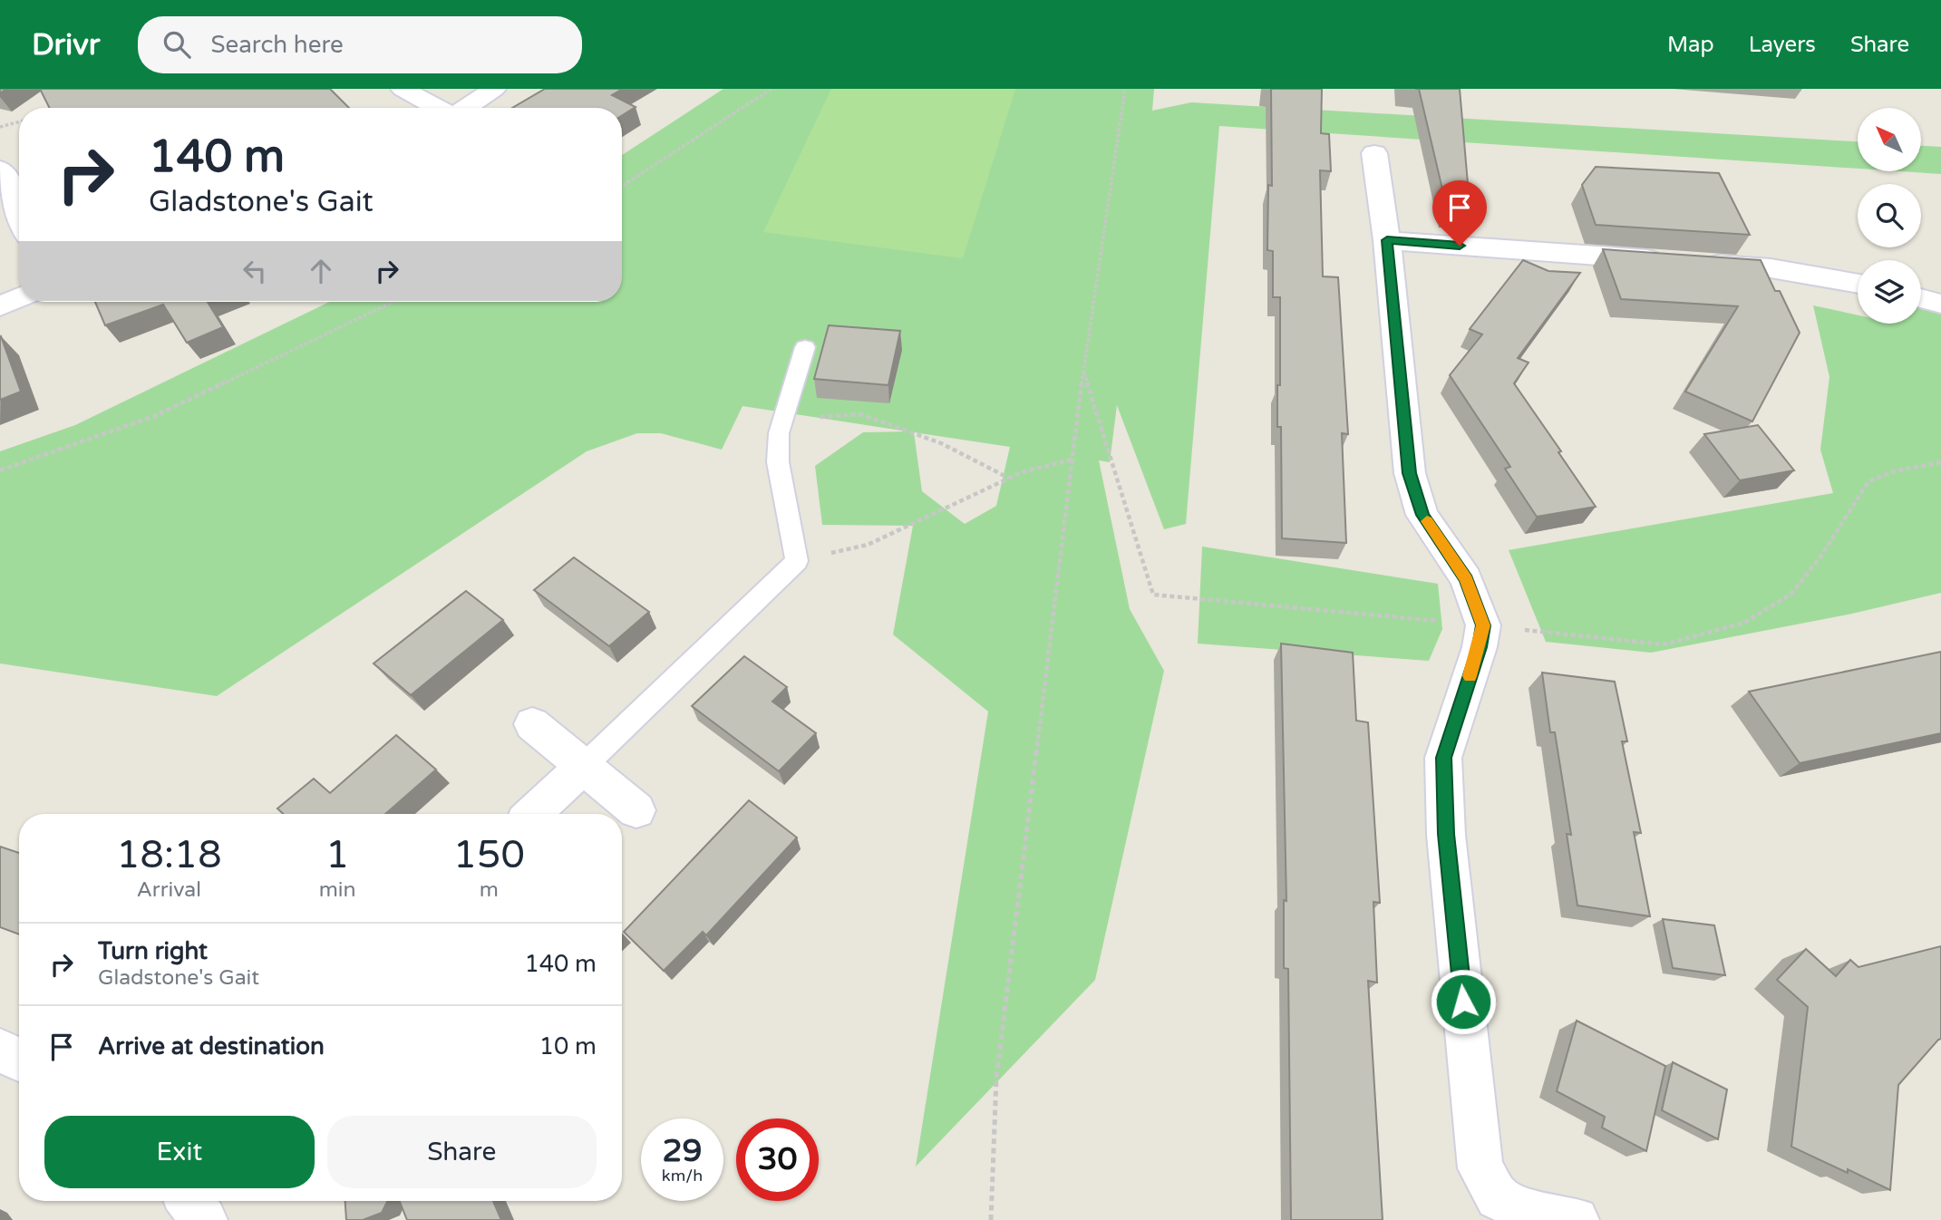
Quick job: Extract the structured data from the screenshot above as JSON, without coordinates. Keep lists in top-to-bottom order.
{
  "north": "top left",
  "page": {
    "header": "Drivr",
    "search": "Search here",
    "nav": ["Map", "Layers", "Share"],
    "turn": ["140 m", "Gladstone's Gait"],
    "eta": [
      "18:18",
      "Arrival",
      "1",
      "min",
      "150",
      "m"
    ],
    "list": [
      {
        "name": "Turn right",
        "note": "Gladstone's Gait",
        "value": "140 m"
      },
      {
        "name": "Arrive at destination",
        "value": "10 m"
      }
    ],
    "buttons": ["Exit", "Share"],
    "speed": "29 km/h",
    "limit": "30"
  }
}
